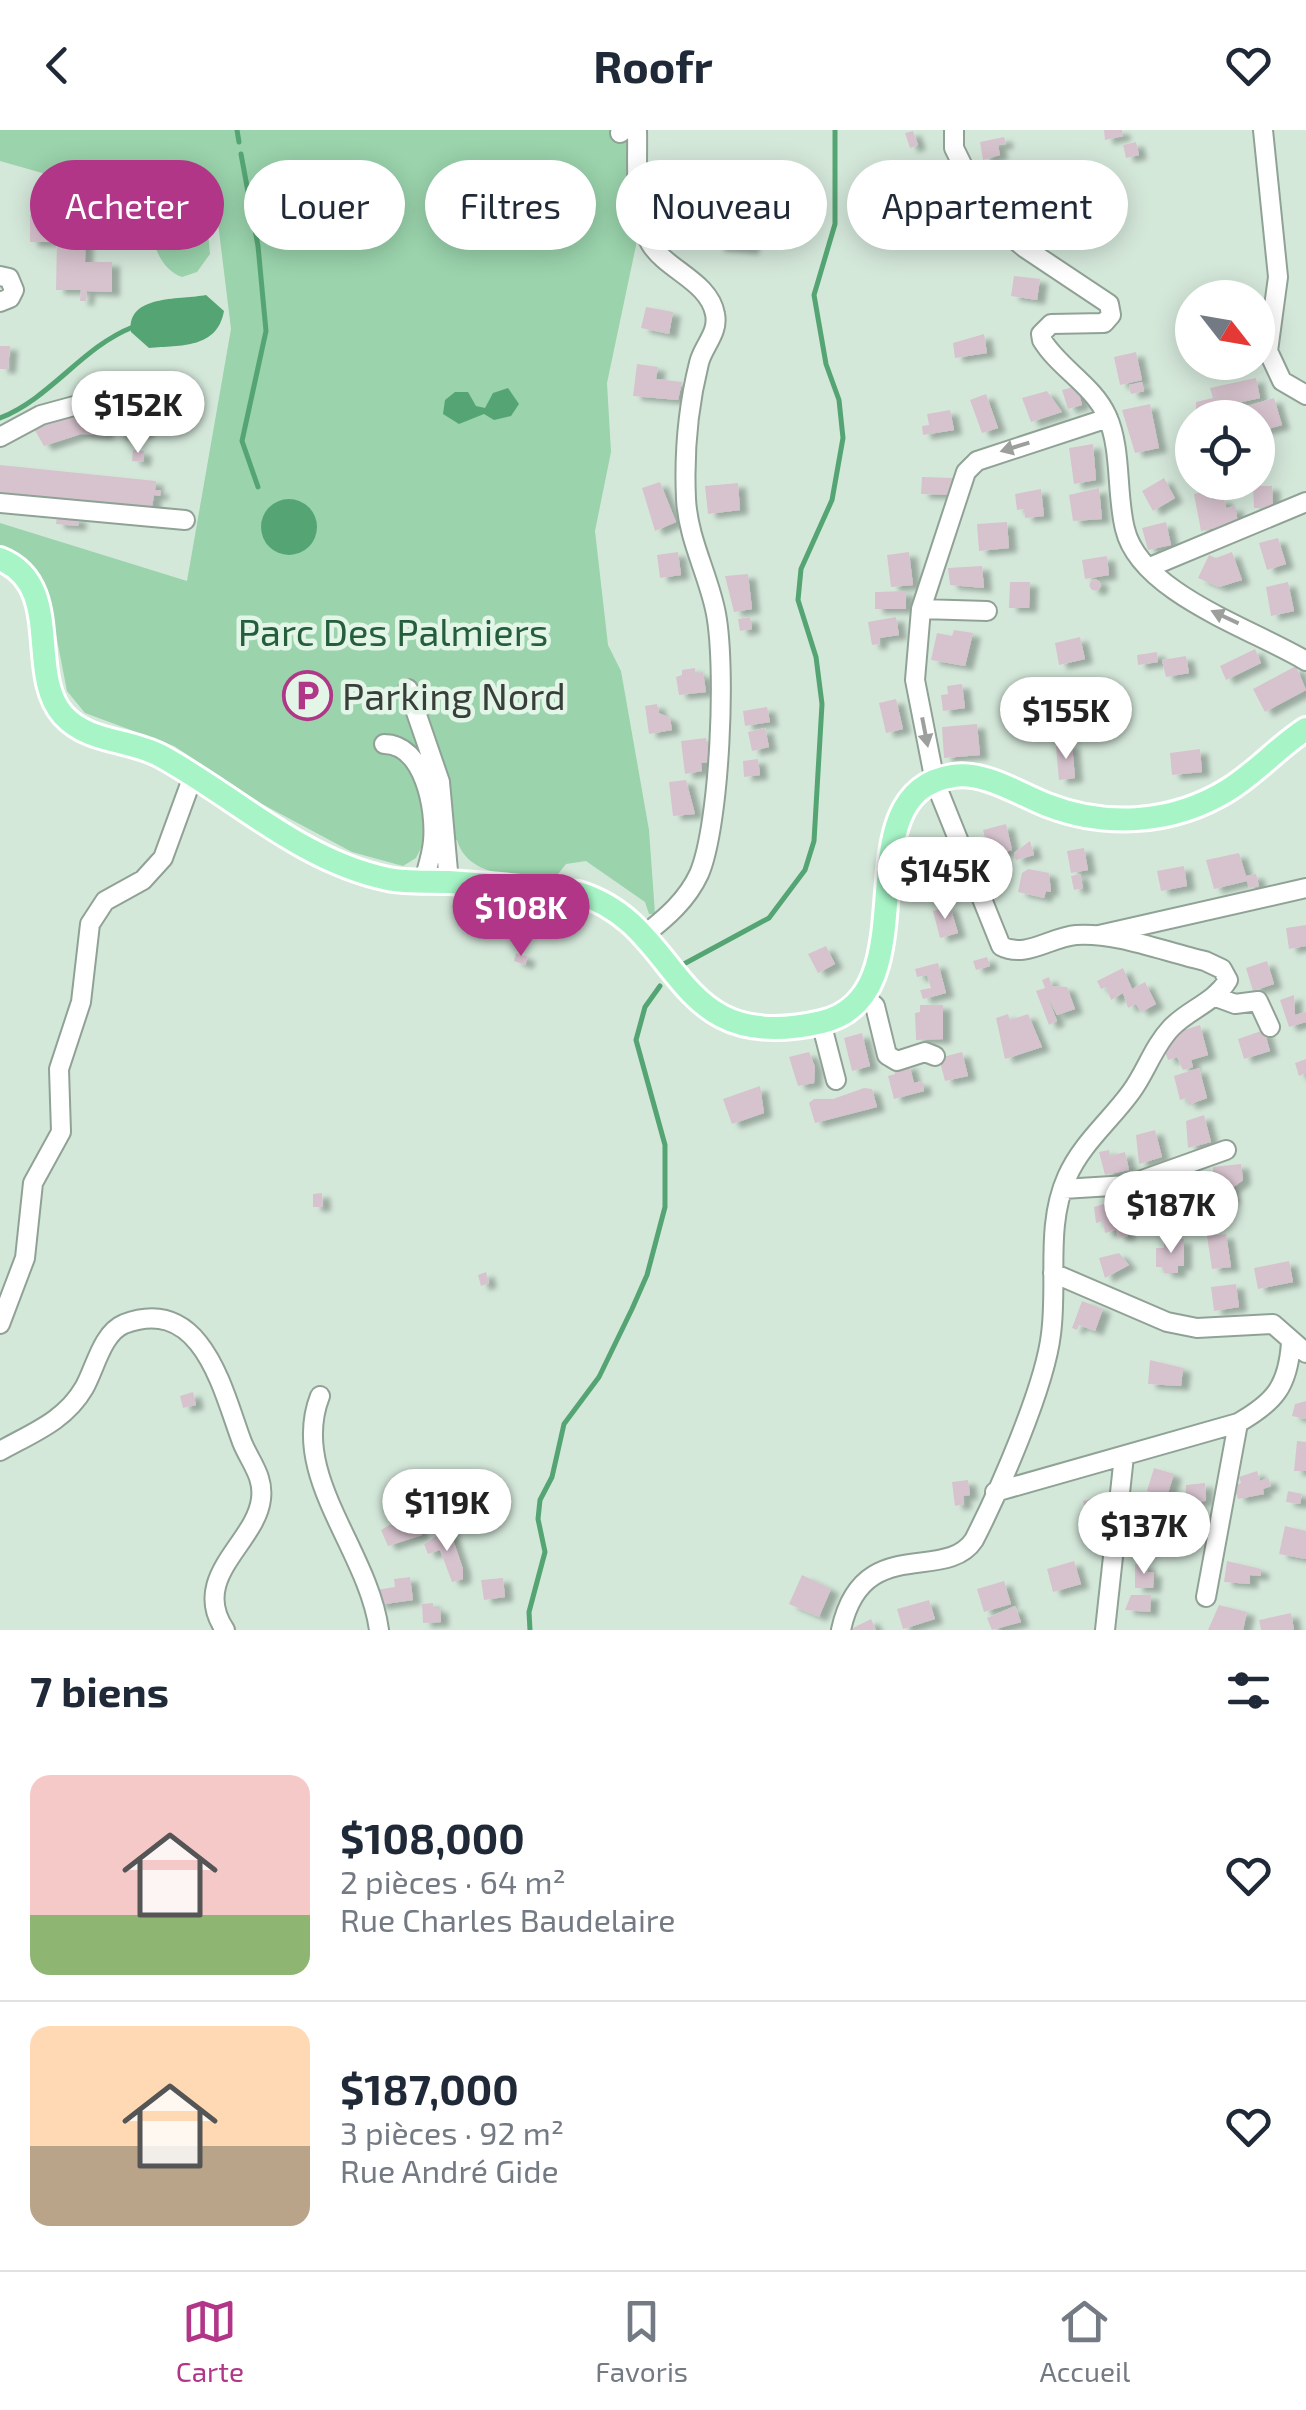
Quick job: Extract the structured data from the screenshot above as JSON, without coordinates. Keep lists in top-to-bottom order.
{
  "parks": ["Parc Des Palmiers"],
  "places": {
    "parking": ["Parking Nord"]
  },
  "north": "bottom right",
  "page": {
    "header": "Roofr",
    "chip": [
      "Acheter",
      "Louer",
      "Filtres",
      "Nouveau",
      "Appartement"
    ],
    "price": [
      "$152K",
      "$155K",
      "$145K",
      "$108K",
      "$187K",
      "$119K",
      "$137K"
    ],
    "heading": "7 biens",
    "list": [
      {
        "name": "$108,000",
        "note": "2 pièces · 64 m² · Rue Charles Baudelaire"
      },
      {
        "name": "$187,000",
        "note": "3 pièces · 92 m² · Rue André Gide"
      }
    ],
    "tabs": ["Carte", "Favoris", "Accueil"]
  }
}
